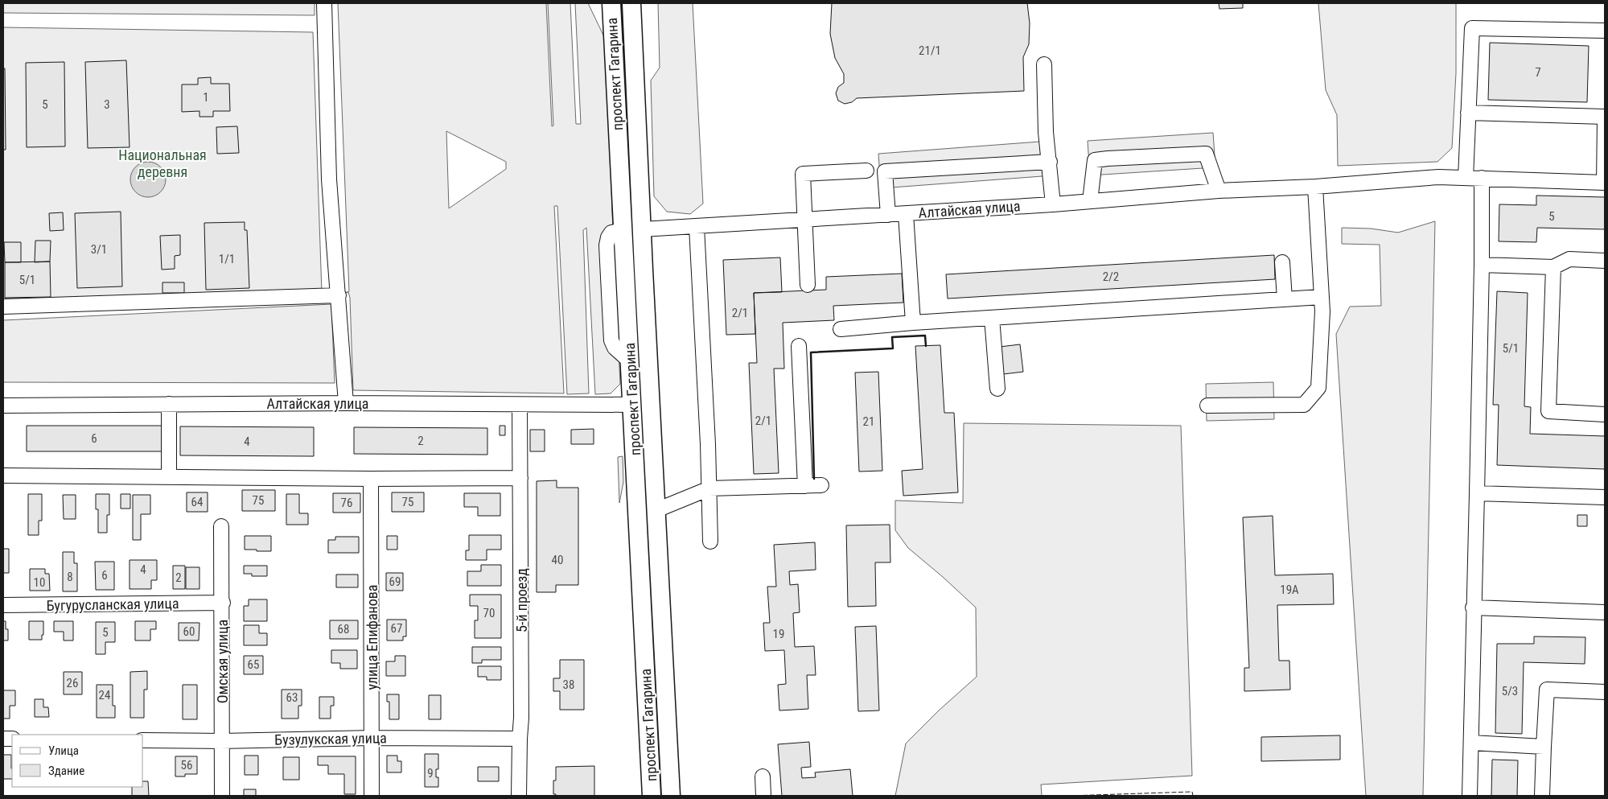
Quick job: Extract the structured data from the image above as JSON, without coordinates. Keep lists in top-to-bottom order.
{
  "streets": {
    "main road": ["проспект Гагарина", "Алтайская улица"],
    "street": [
      "5-й проезд",
      "Бугурусланская улица",
      "улица Епифанова",
      "Омская улица",
      "Бузулукская улица"
    ]
  },
  "crossings": [
    ["проспект Гагарина", "Алтайская улица"],
    ["Алтайская улица", "5-й проезд"],
    ["5-й проезд", "Бузулукская улица"],
    ["Бугурусланская улица", "Омская улица"],
    ["улица Епифанова", "Бузулукская улица"],
    ["Омская улица", "Бузулукская улица"]
  ],
  "parks": ["Национальная деревня"],
  "house_numbers": [
    "21/1",
    "7",
    "1",
    "5",
    "3",
    "5",
    "3/1",
    "1/1",
    "2/2",
    "5/1",
    "2/1",
    "5/1",
    "2/1",
    "21",
    "6",
    "2",
    "4",
    "75",
    "64",
    "75",
    "76",
    "40",
    "4",
    "6",
    "8",
    "2",
    "69",
    "10",
    "19А",
    "70",
    "67",
    "68",
    "60",
    "5",
    "19",
    "65",
    "26",
    "38",
    "5/3",
    "24",
    "63",
    "56",
    "9"
  ],
  "legend": ["Улица", "Здание"]
}
